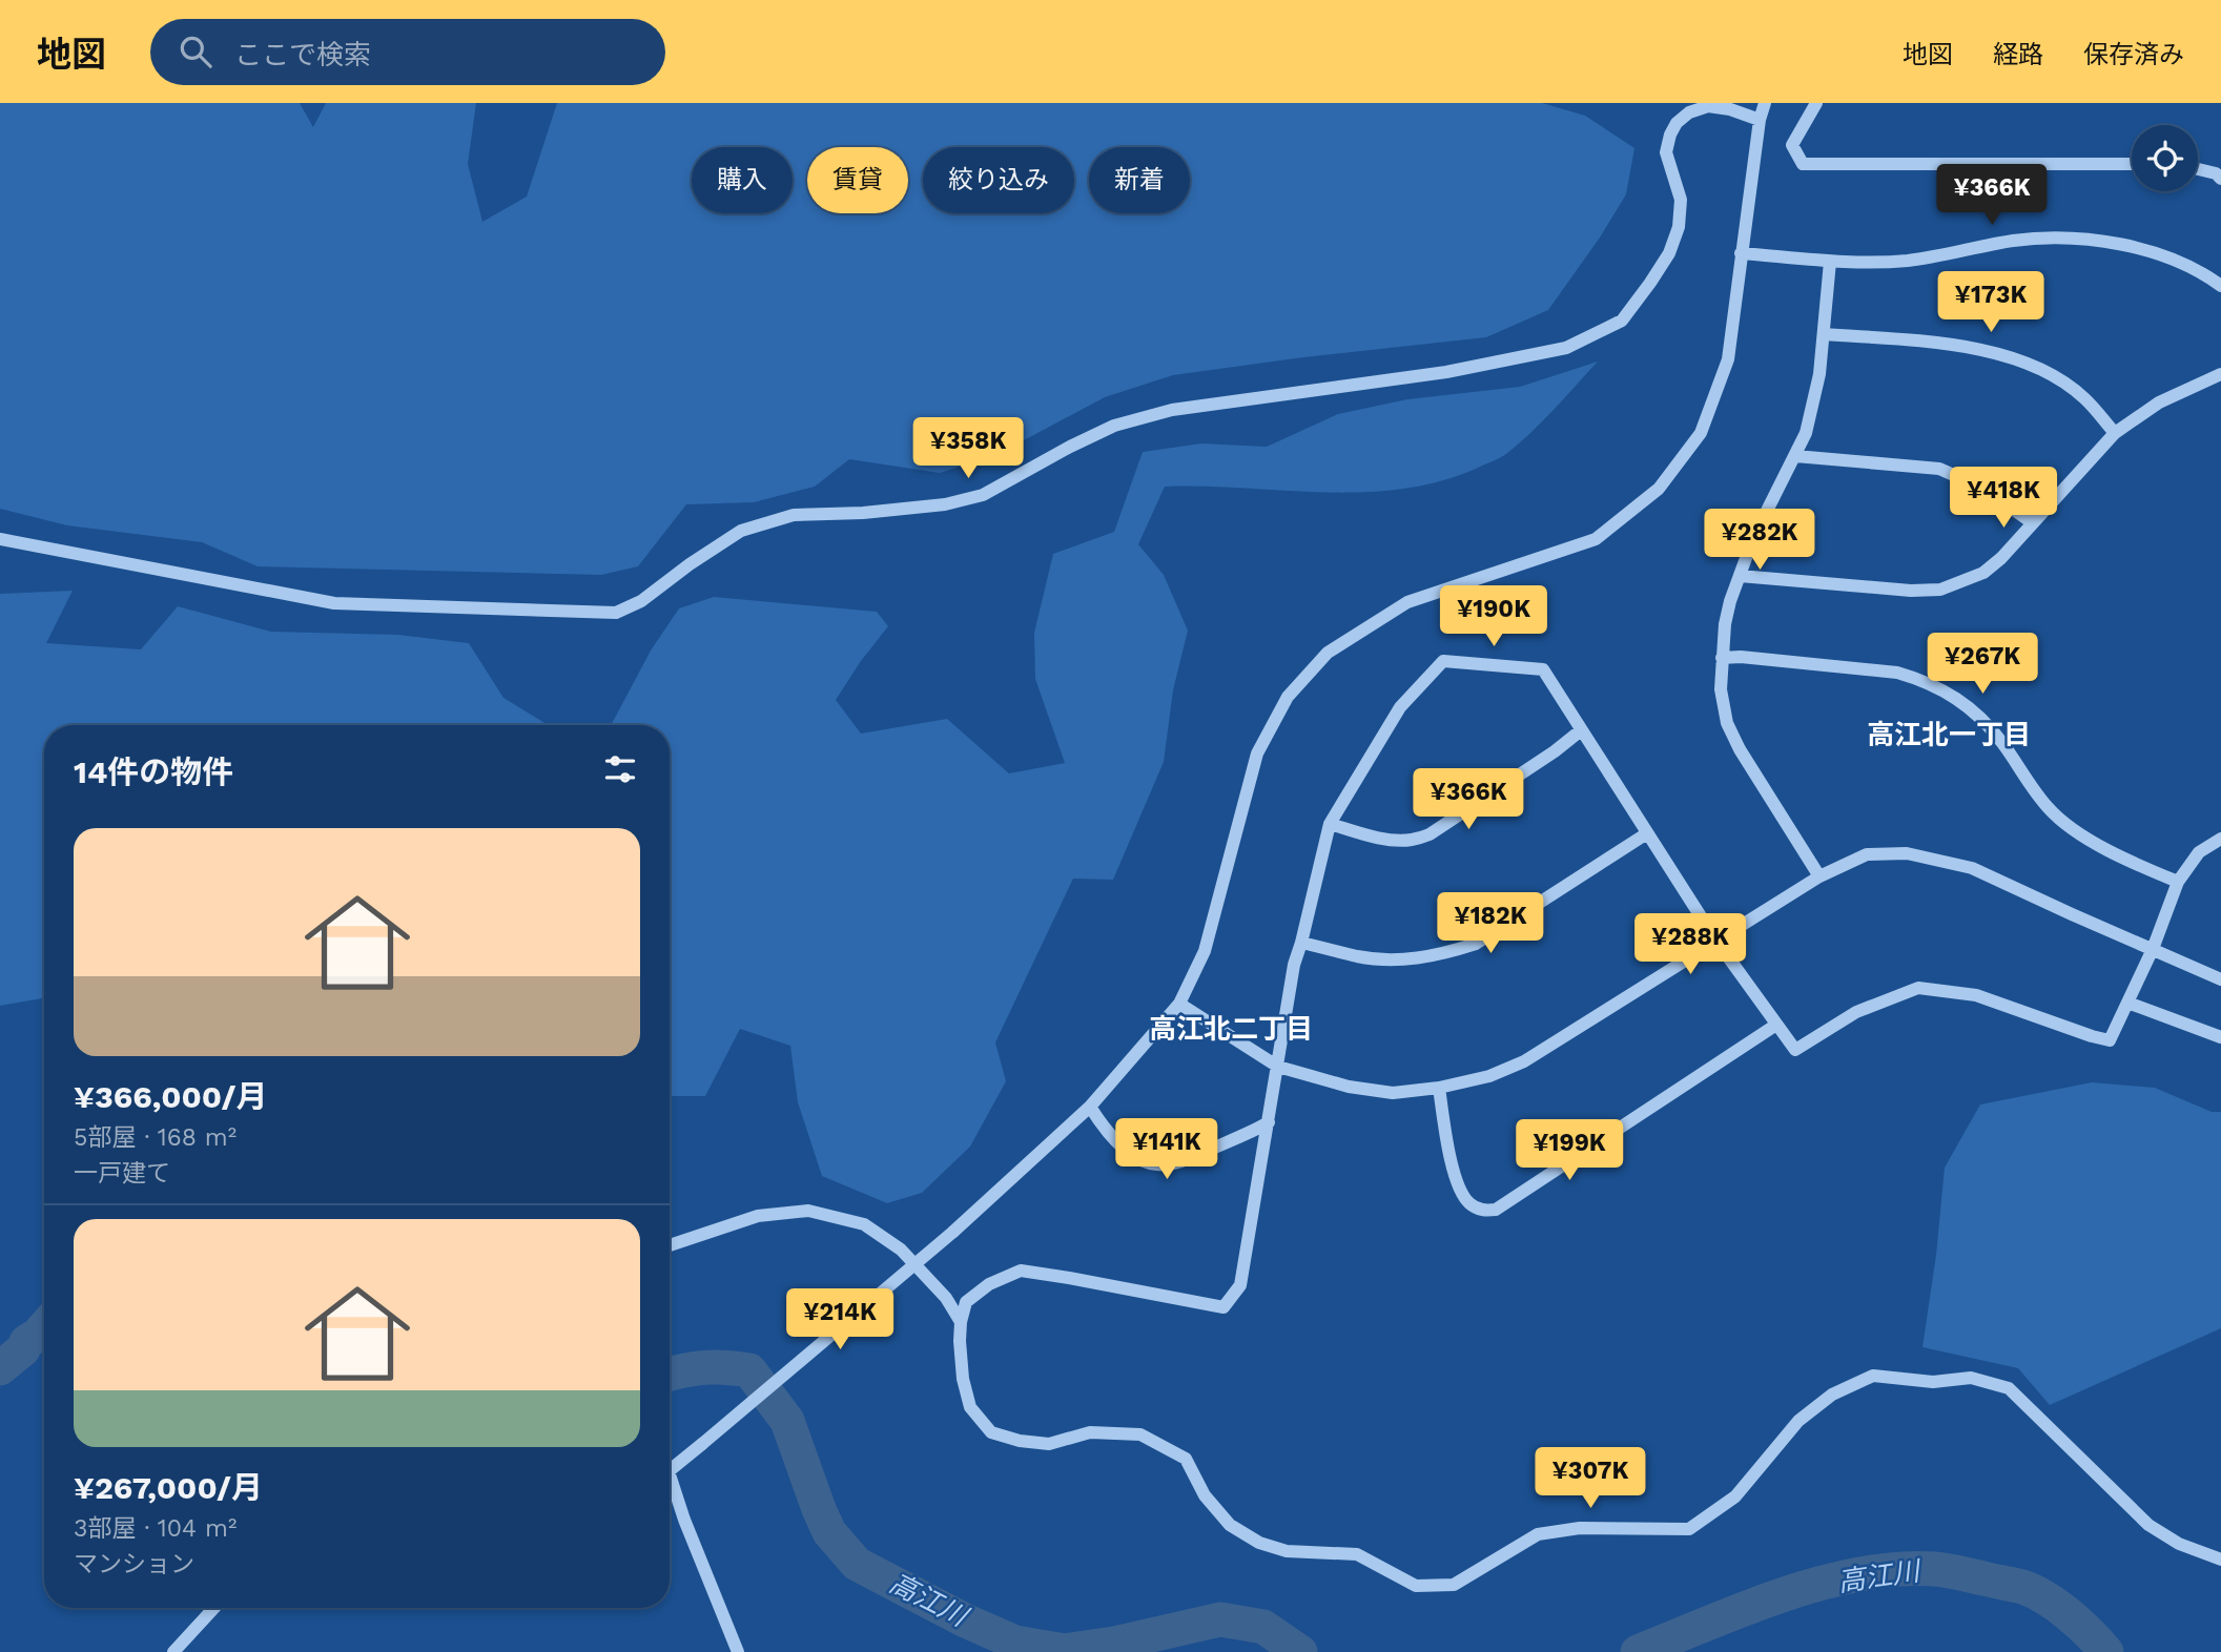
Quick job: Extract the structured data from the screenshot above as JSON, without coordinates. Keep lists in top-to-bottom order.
{
  "districts": ["高江北一丁目", "高江北二丁目"],
  "water": ["高江川"],
  "page": {
    "header": "地図",
    "search": "ここで検索",
    "nav": ["地図", "経路", "保存済み"],
    "chip": [
      "購入",
      "賃貸",
      "絞り込み",
      "新着"
    ],
    "price": [
      "¥366K",
      "¥173K",
      "¥358K",
      "¥418K",
      "¥282K",
      "¥190K",
      "¥267K",
      "¥366K",
      "¥182K",
      "¥288K",
      "¥141K",
      "¥199K",
      "¥214K",
      "¥307K"
    ],
    "heading": "14件の物件",
    "list": [
      {
        "name": "¥366,000/月",
        "note": "5部屋 · 168 m² · 一戸建て"
      },
      {
        "name": "¥267,000/月",
        "note": "3部屋 · 104 m² · マンション"
      }
    ]
  }
}
